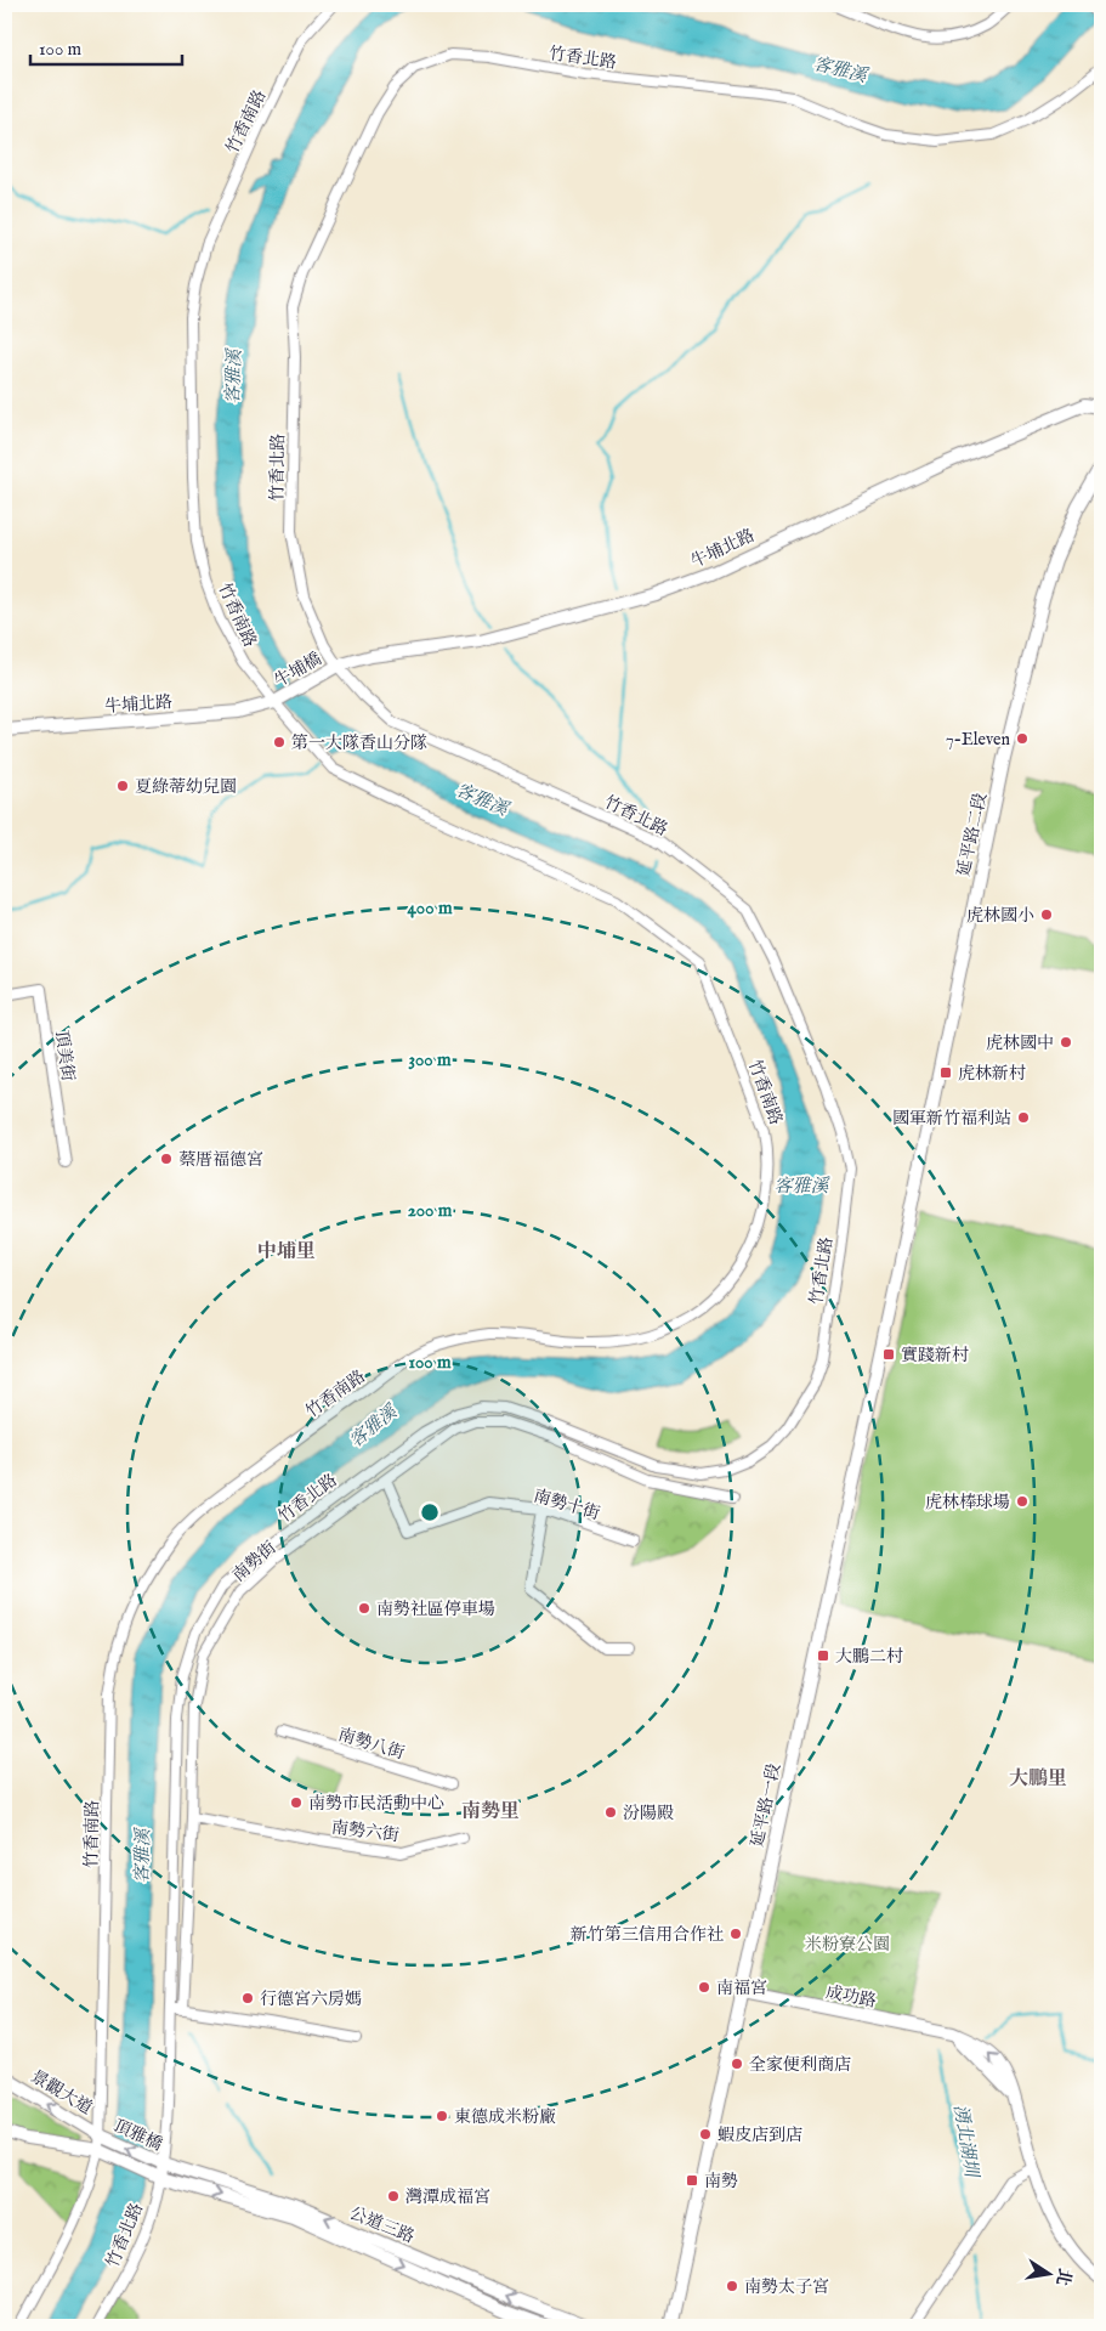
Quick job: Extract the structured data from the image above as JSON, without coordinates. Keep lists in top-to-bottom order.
{
  "streets": {
    "street": [
      "竹香北路",
      "竹香南路",
      "牛埔北路",
      "牛埔橋",
      "延平路二段",
      "頂美街",
      "南勢十街",
      "南勢街",
      "南勢八街",
      "延平路一段",
      "南勢六街",
      "成功路",
      "景觀大道",
      "頂雅橋",
      "公道三路"
    ]
  },
  "crossings": [
    ["竹香北路", "牛埔北路"],
    ["竹香北路", "牛埔橋"],
    ["竹香北路", "頂雅橋"],
    ["竹香北路", "公道三路"],
    ["竹香南路", "牛埔北路"],
    ["竹香南路", "牛埔橋"],
    ["竹香南路", "景觀大道"],
    ["竹香南路", "頂雅橋"],
    ["牛埔北路", "牛埔橋"],
    ["延平路二段", "延平路一段"],
    ["南勢十街", "南勢街"],
    ["南勢街", "南勢六街"],
    ["延平路一段", "成功路"],
    ["景觀大道", "頂雅橋"],
    ["頂雅橋", "公道三路"]
  ],
  "districts": ["中埔里", "大鵬里", "南勢里"],
  "water": ["客雅溪", "湧北湖圳"],
  "parks": ["米粉寮公園"],
  "places": {
    "other": [
      "7-Eleven",
      "第一大隊香山分隊",
      "夏綠蒂幼兒園",
      "虎林國小",
      "虎林國中",
      "國軍新竹福利站",
      "蔡厝福德宮",
      "虎林棒球場",
      "南勢社區停車場",
      "南勢市民活動中心",
      "汾陽殿",
      "新竹第三信用合作社",
      "南福宮",
      "行德宮六房媽",
      "全家便利商店",
      "東德成米粉廠",
      "蝦皮店到店",
      "灣潭成福宮",
      "南勢太子宮"
    ],
    "transit": [
      "虎林新村",
      "實踐新村",
      "大鵬二村",
      "南勢"
    ]
  },
  "scale_bar": "100 m",
  "north": "right",
  "rings": [
    "400 m",
    "300 m",
    "200 m",
    "100 m"
  ]
}
